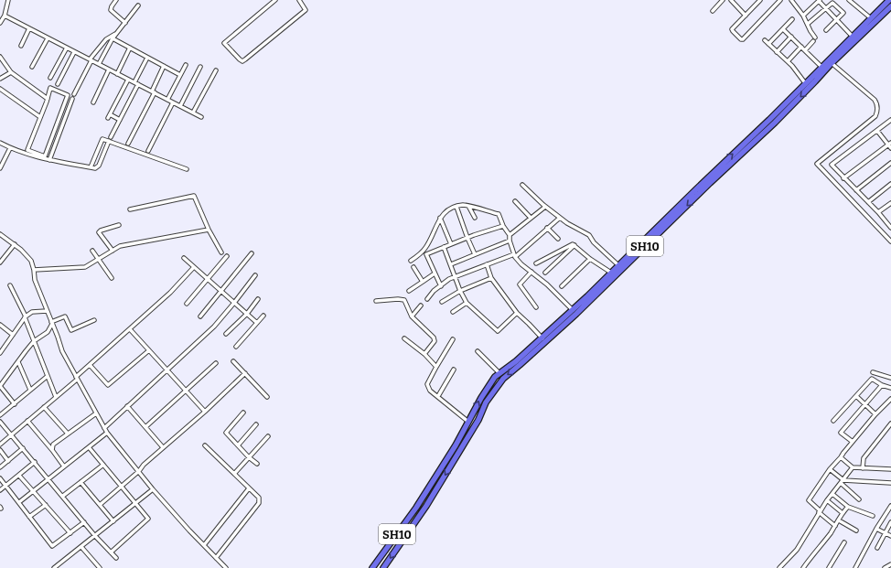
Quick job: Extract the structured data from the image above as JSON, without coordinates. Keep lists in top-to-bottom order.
{
  "streets": {
    "main road": ["SH10"]
  }
}
